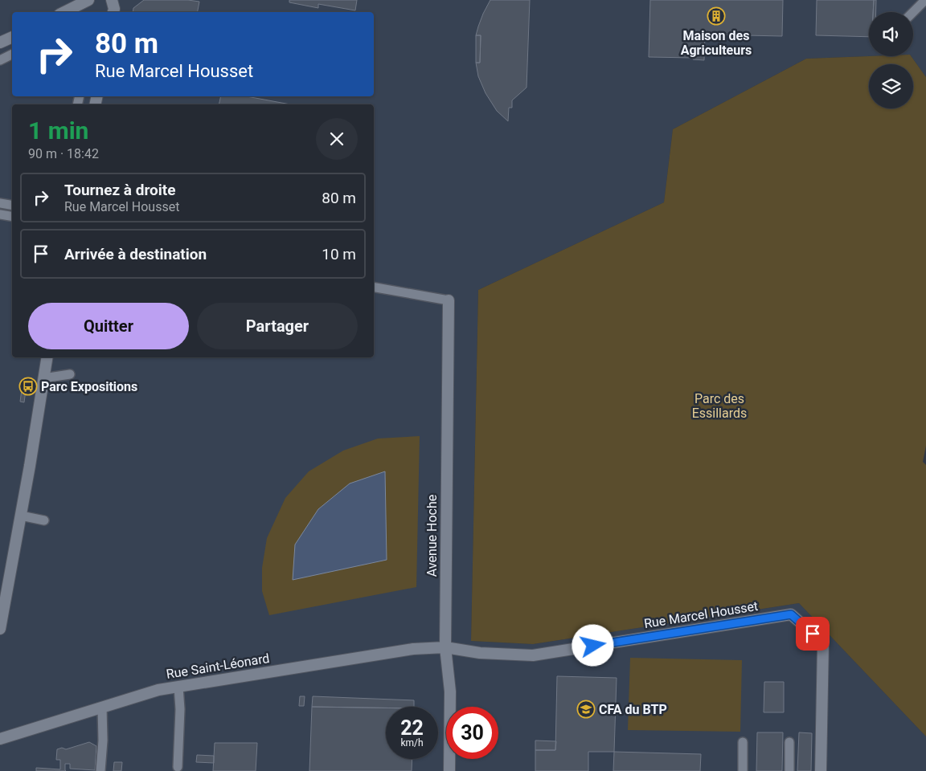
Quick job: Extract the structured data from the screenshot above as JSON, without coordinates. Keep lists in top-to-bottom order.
{
  "streets": {
    "street": ["Avenue Hoche", "Rue Marcel Housset", "Rue Saint-Léonard"]
  },
  "crossings": [
    ["Avenue Hoche", "Rue Marcel Housset"],
    ["Avenue Hoche", "Rue Saint-Léonard"],
    ["Rue Marcel Housset", "Rue Saint-Léonard"]
  ],
  "parks": ["Parc des Essillards"],
  "places": {
    "building": ["Maison des Agriculteurs"],
    "bus stop": ["Parc Expositions"],
    "school or university": ["CFA du BTP"]
  },
  "page": {
    "turn": ["80 m", "Rue Marcel Housset"],
    "heading": ["1 min", "90 m · 18:42"],
    "list": [
      {
        "name": "Tournez à droite",
        "note": "Rue Marcel Housset",
        "value": "80 m"
      },
      {
        "name": "Arrivée à destination",
        "value": "10 m"
      }
    ],
    "buttons": ["Quitter", "Partager"],
    "speed": "22 km/h",
    "limit": "30"
  }
}
